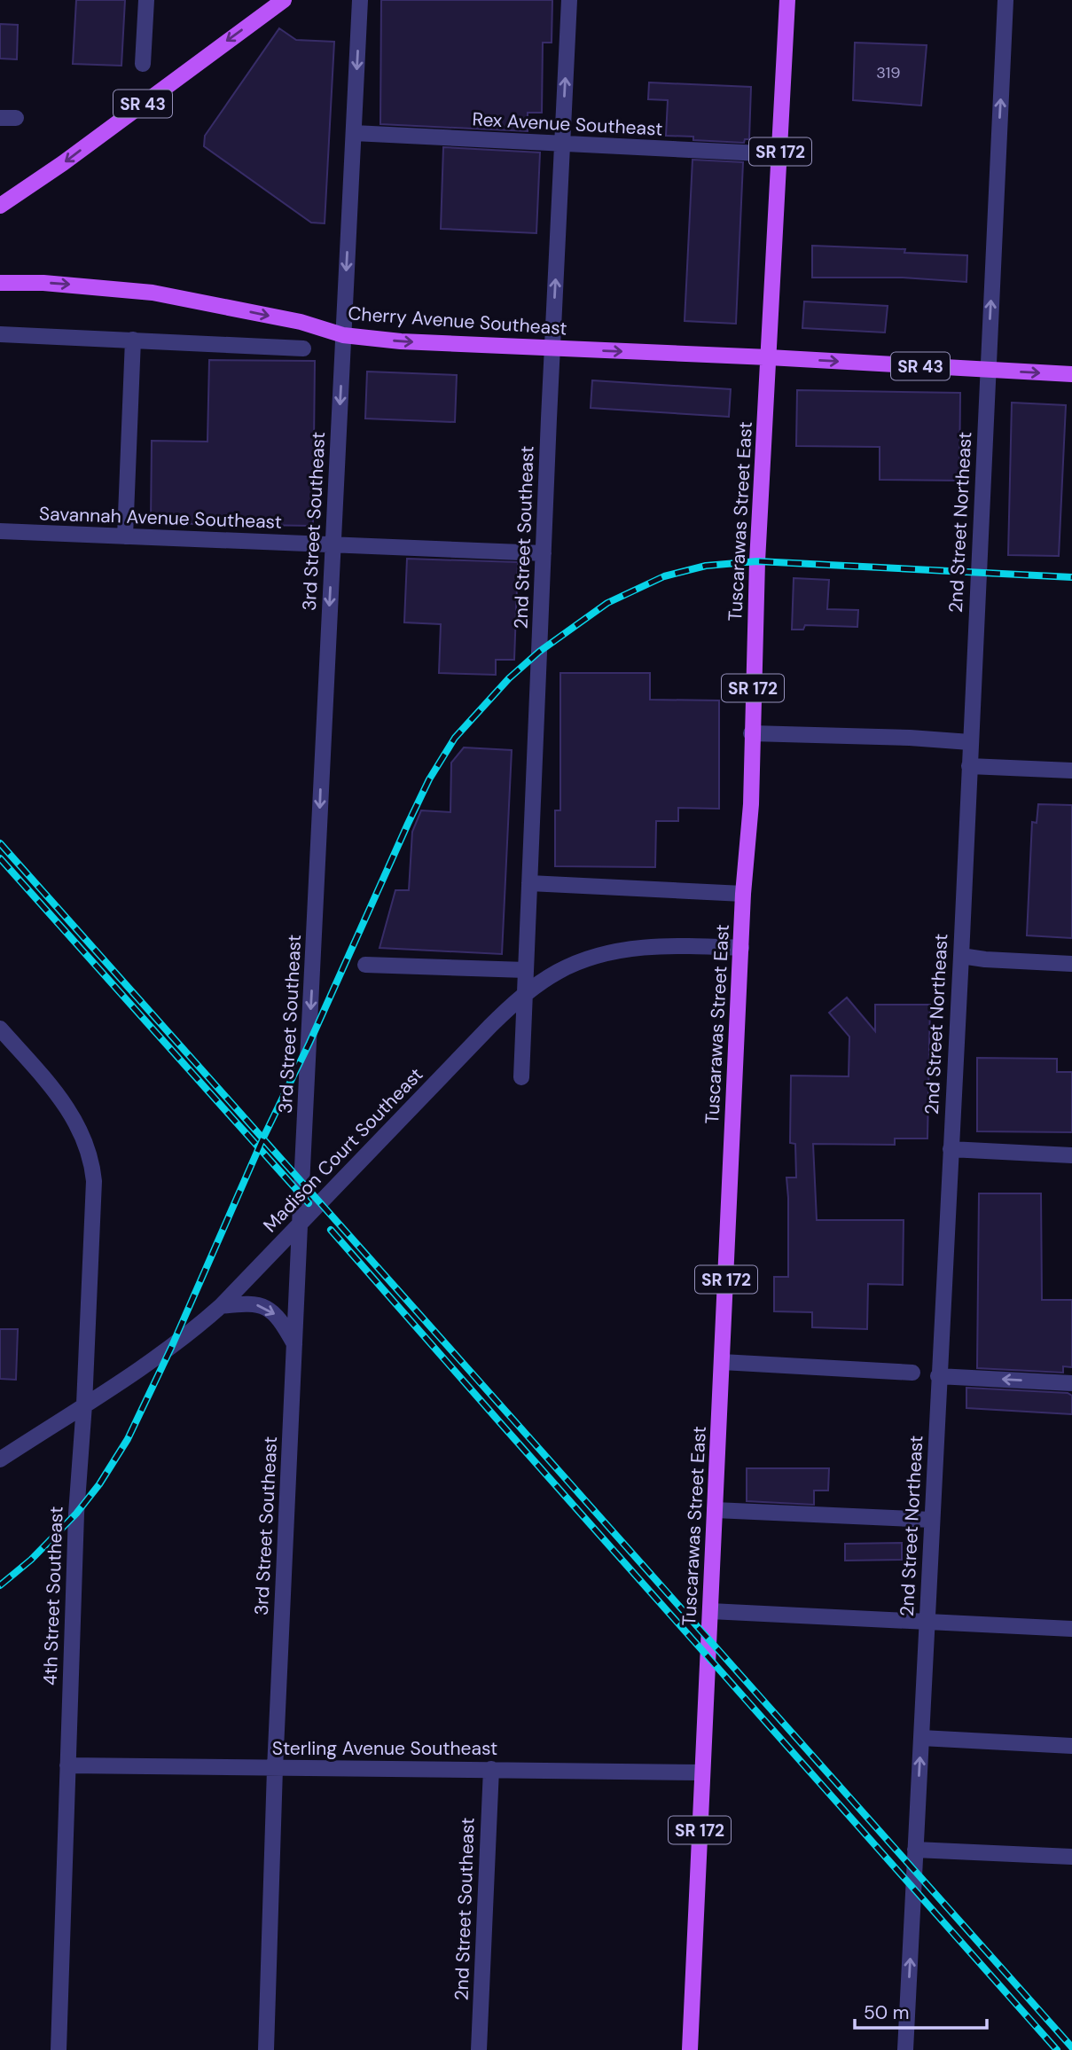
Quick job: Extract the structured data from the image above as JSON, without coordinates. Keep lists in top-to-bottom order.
{
  "streets": {
    "main road": [
      "SR 43",
      "SR 172",
      "Cherry Avenue Southeast",
      "Tuscarawas Street East"
    ],
    "street": [
      "Rex Avenue Southeast",
      "Savannah Avenue Southeast",
      "3rd Street Southeast",
      "2nd Street Northeast",
      "2nd Street Southeast",
      "Madison Court Southeast",
      "4th Street Southeast",
      "Sterling Avenue Southeast"
    ]
  },
  "crossings": [
    ["SR 43", "Cherry Avenue Southeast"],
    ["SR 43", "Tuscarawas Street East"],
    ["SR 43", "2nd Street Northeast"],
    ["Rex Avenue Southeast", "3rd Street Southeast"],
    ["Rex Avenue Southeast", "Tuscarawas Street East"],
    ["Rex Avenue Southeast", "2nd Street Southeast"],
    ["Cherry Avenue Southeast", "3rd Street Southeast"],
    ["Cherry Avenue Southeast", "Tuscarawas Street East"],
    ["Cherry Avenue Southeast", "2nd Street Southeast"],
    ["Savannah Avenue Southeast", "3rd Street Southeast"],
    ["Savannah Avenue Southeast", "2nd Street Southeast"],
    ["3rd Street Southeast", "Madison Court Southeast"],
    ["3rd Street Southeast", "Sterling Avenue Southeast"],
    ["Tuscarawas Street East", "Madison Court Southeast"],
    ["Tuscarawas Street East", "Sterling Avenue Southeast"],
    ["2nd Street Southeast", "Madison Court Southeast"],
    ["2nd Street Southeast", "Sterling Avenue Southeast"],
    ["Madison Court Southeast", "4th Street Southeast"],
    ["4th Street Southeast", "Sterling Avenue Southeast"]
  ],
  "one_way": ["Cherry Avenue Southeast", "3rd Street Southeast"],
  "house_numbers": ["319"],
  "scale_bar": "50 m"
}
